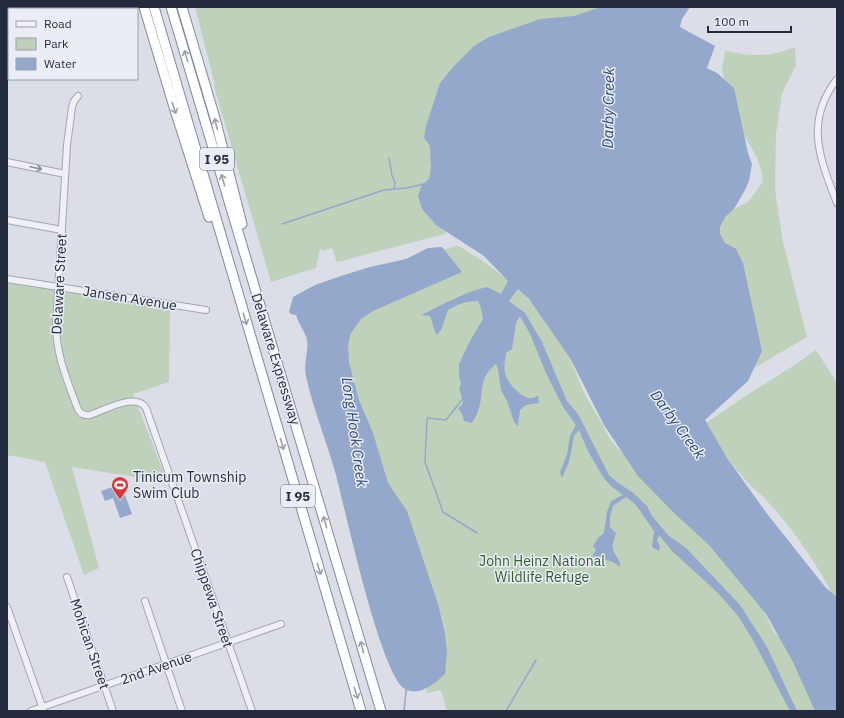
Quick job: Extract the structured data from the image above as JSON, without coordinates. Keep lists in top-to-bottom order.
{
  "streets": {
    "highway": ["I 95", "Delaware Expressway"],
    "street": [
      "Delaware Street",
      "Jansen Avenue",
      "Chippewa Street",
      "Mohican Street",
      "2nd Avenue"
    ]
  },
  "crossings": [
    ["Delaware Street", "Jansen Avenue"],
    ["Delaware Street", "Chippewa Street"],
    ["Chippewa Street", "2nd Avenue"],
    ["Mohican Street", "2nd Avenue"]
  ],
  "water": ["Darby Creek", "Long Hook Creek"],
  "parks": ["John Heinz National Wildlife Refuge"],
  "places": {
    "sports": ["Tinicum Township Swim Club"]
  },
  "legend": ["Road", "Park", "Water"],
  "scale_bar": "100 m"
}
